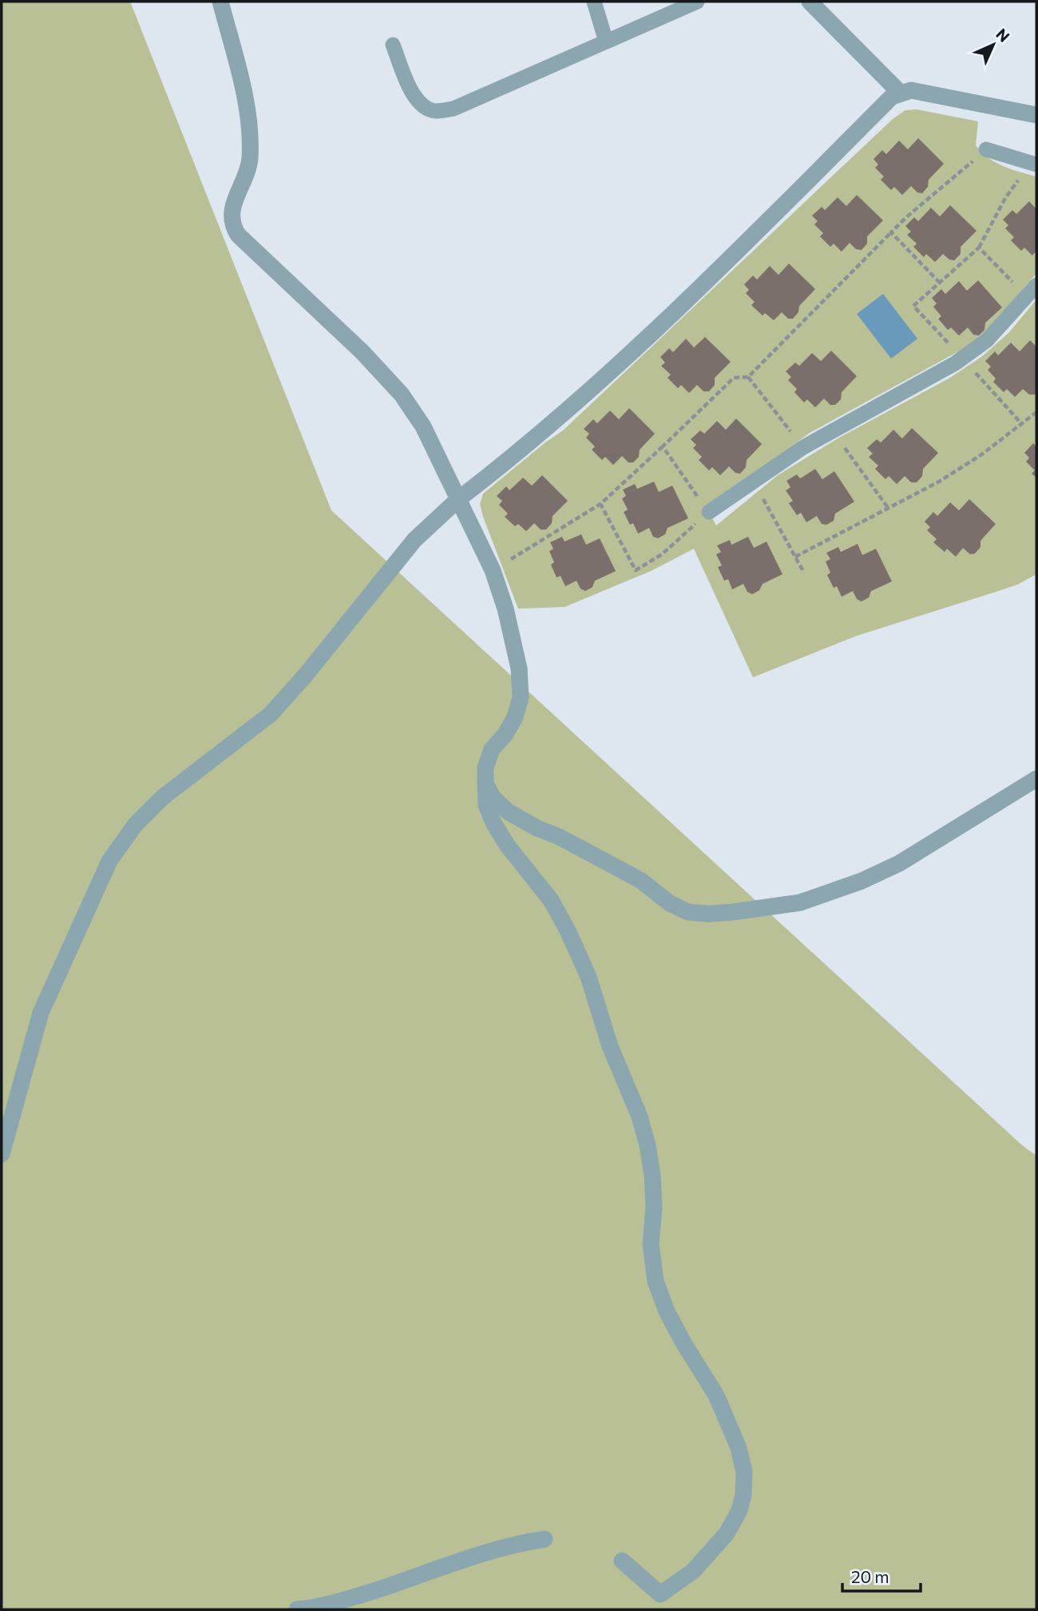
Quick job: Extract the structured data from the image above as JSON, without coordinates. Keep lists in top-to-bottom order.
{
  "scale_bar": "20 m",
  "north": "top right"
}
